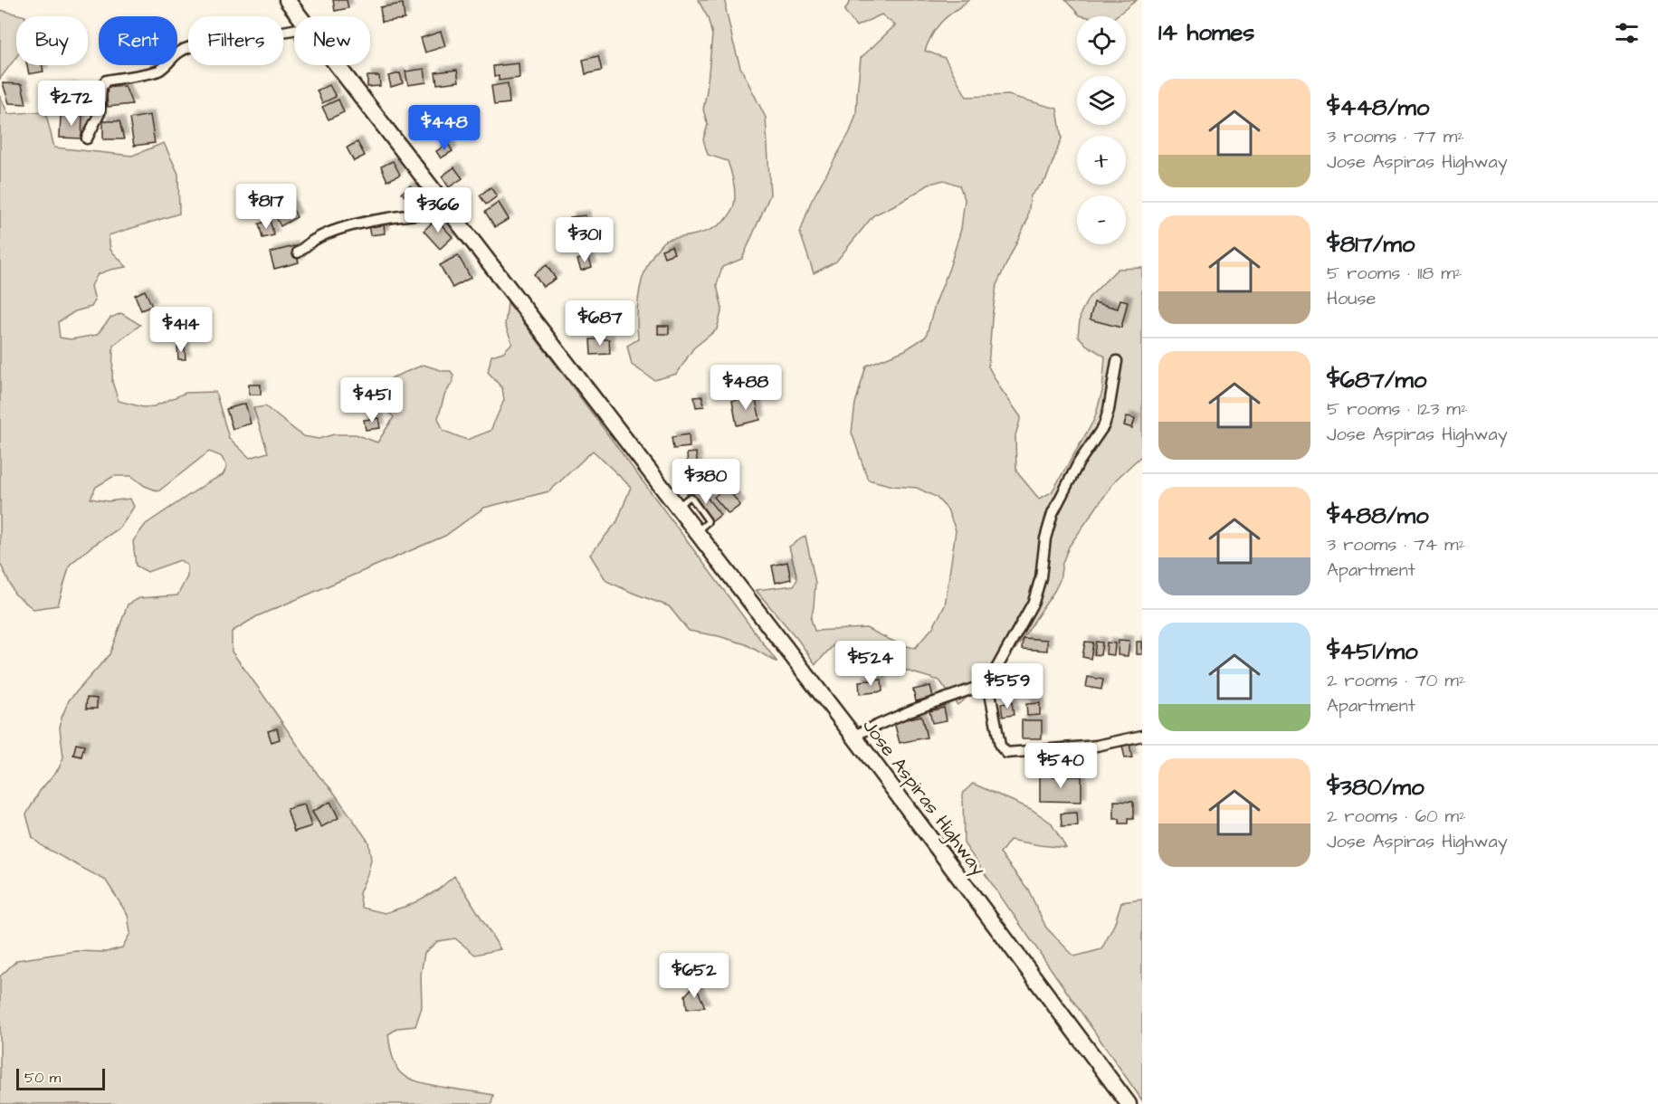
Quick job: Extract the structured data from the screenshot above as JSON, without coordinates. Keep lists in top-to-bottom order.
{
  "streets": {
    "main road": ["Jose Aspiras Highway"]
  },
  "scale_bar": "50 m",
  "page": {
    "heading": "14 homes",
    "map_buttons": ["+", "−"],
    "chip": [
      "Buy",
      "Rent",
      "Filters",
      "New"
    ],
    "list": [
      {
        "name": "$448/mo",
        "note": "3 rooms · 77 m² · Jose Aspiras Highway"
      },
      {
        "name": "$817/mo",
        "note": "5 rooms · 118 m² · House"
      },
      {
        "name": "$687/mo",
        "note": "5 rooms · 123 m² · Jose Aspiras Highway"
      },
      {
        "name": "$488/mo",
        "note": "3 rooms · 74 m² · Apartment"
      },
      {
        "name": "$451/mo",
        "note": "2 rooms · 70 m² · Apartment"
      },
      {
        "name": "$380/mo",
        "note": "2 rooms · 60 m² · Jose Aspiras Highway"
      }
    ],
    "price": [
      "$272",
      "$448",
      "$817",
      "$366",
      "$301",
      "$687",
      "$414",
      "$488",
      "$451",
      "$380",
      "$524",
      "$559",
      "$540",
      "$652"
    ],
    "scale": "50 m"
  }
}
